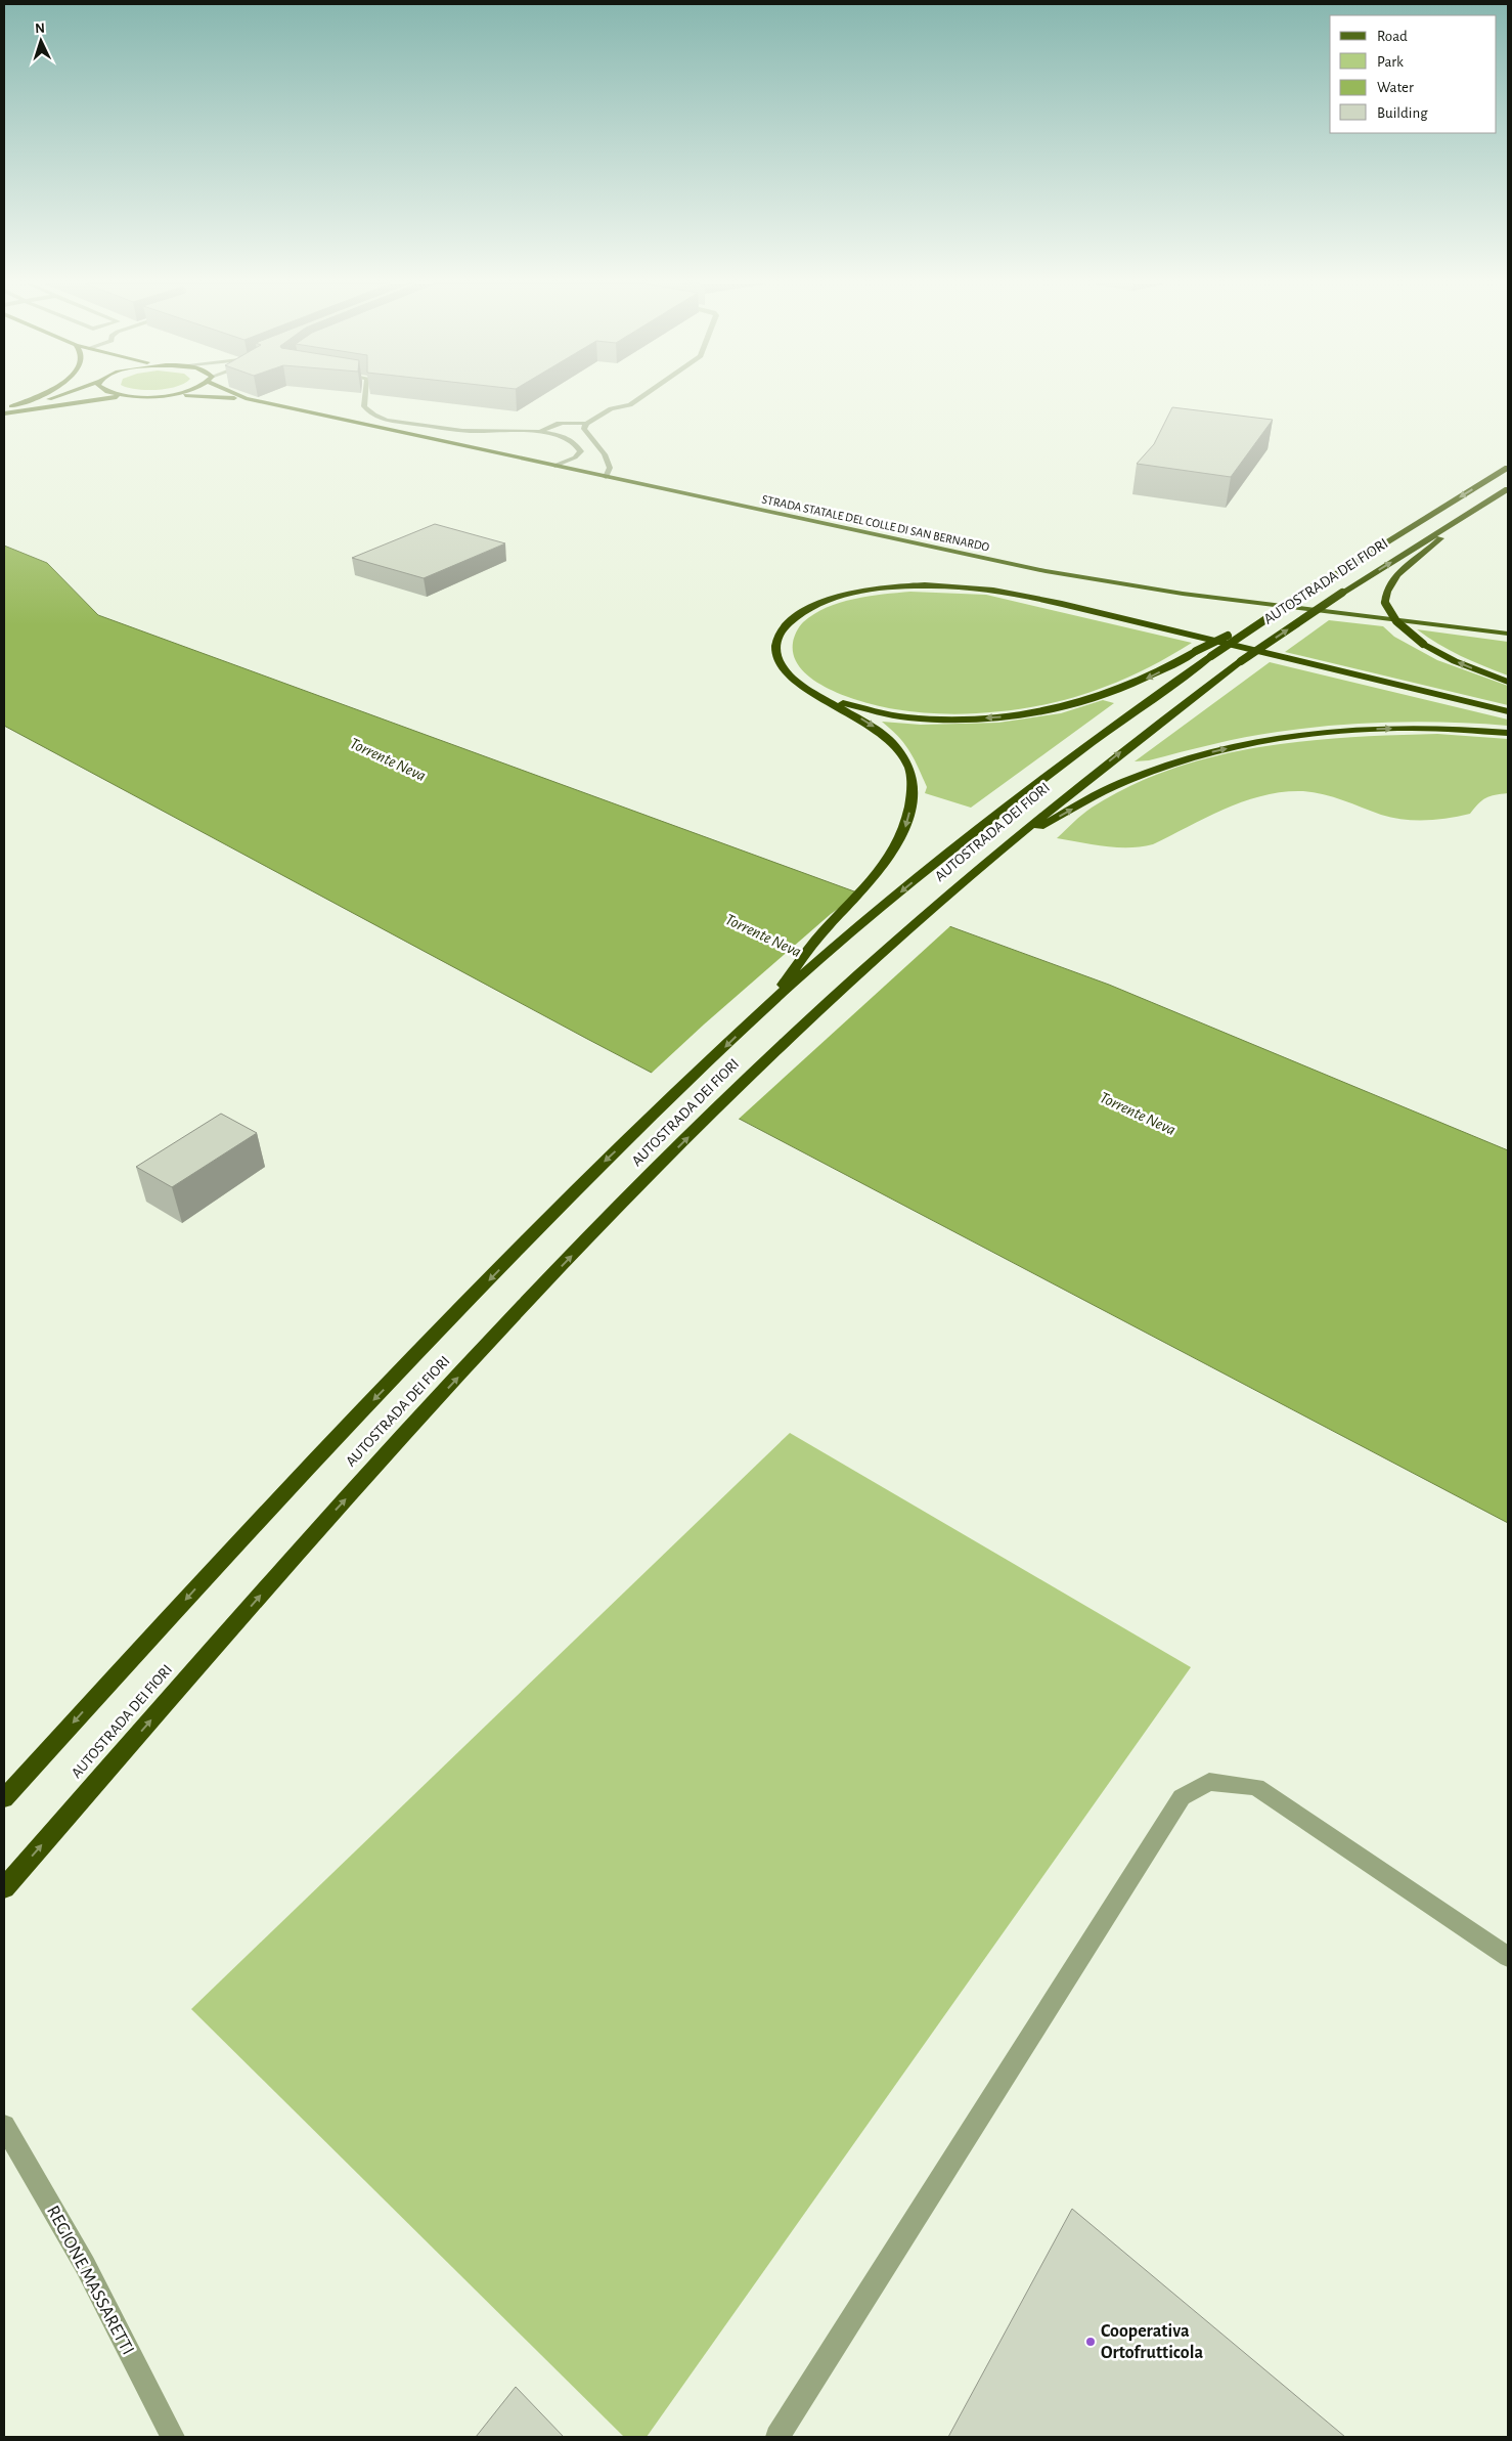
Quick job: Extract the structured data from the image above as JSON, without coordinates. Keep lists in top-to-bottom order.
{
  "streets": {
    "highway": ["AUTOSTRADA DEI FIORI"],
    "main road": ["STRADA STATALE DEL COLLE DI SAN BERNARDO"],
    "street": ["REGIONE MASSARETTI"]
  },
  "water": ["Torrente Neva"],
  "places": ["Cooperativa Ortofrutticola"],
  "legend": [
    "Road",
    "Park",
    "Water",
    "Building"
  ],
  "north": "top"
}
